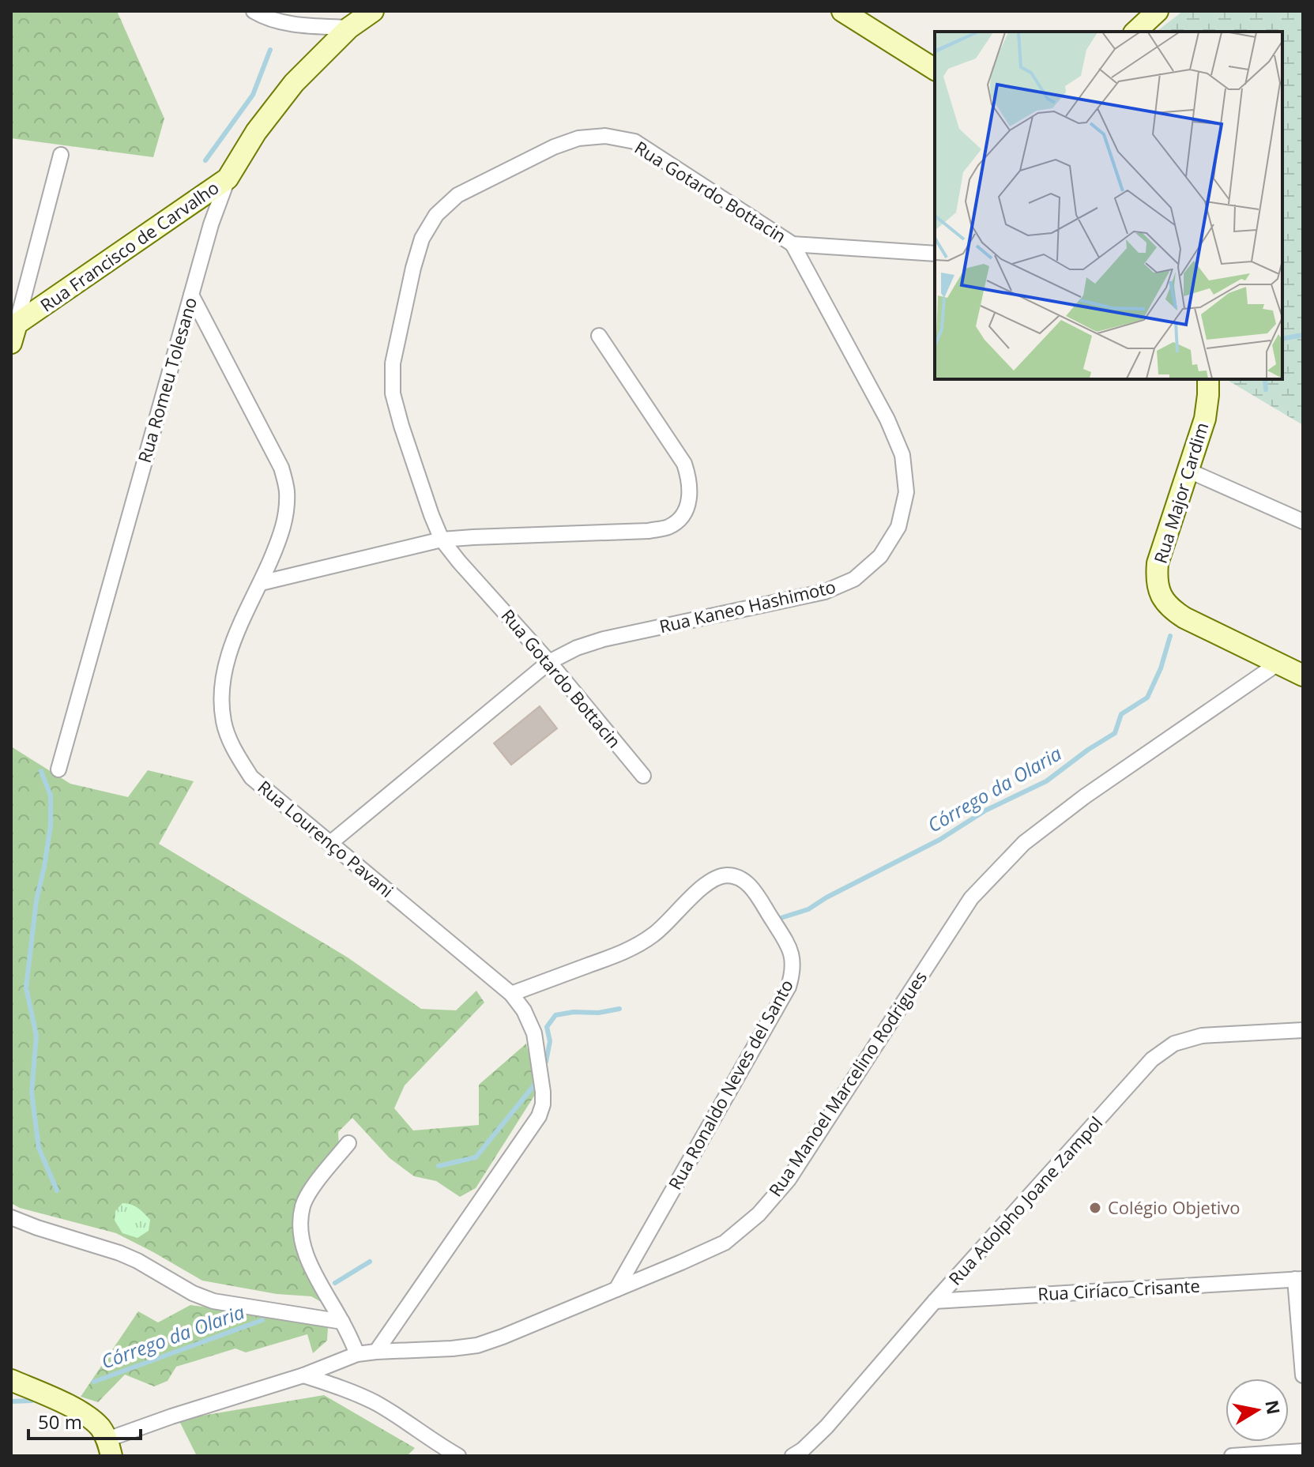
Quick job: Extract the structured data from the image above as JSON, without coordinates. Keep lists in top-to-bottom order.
{
  "streets": {
    "street": [
      "Rua Gotardo Bottacin",
      "Rua Francisco de Carvalho",
      "Rua Romeu Tolesano",
      "Rua Major Cardim",
      "Rua Kaneo Hashimoto",
      "Rua Lourenço Pavani",
      "Rua Manoel Marcelino Rodrigues",
      "Rua Ronaldo Neves del Santo",
      "Rua Adolpho Joane Zampol",
      "Rua Ciríaco Crisante"
    ]
  },
  "crossings": [
    ["Rua Gotardo Bottacin", "Rua Kaneo Hashimoto"],
    ["Rua Francisco de Carvalho", "Rua Romeu Tolesano"],
    ["Rua Romeu Tolesano", "Rua Lourenço Pavani"],
    ["Rua Major Cardim", "Rua Manoel Marcelino Rodrigues"],
    ["Rua Kaneo Hashimoto", "Rua Lourenço Pavani"],
    ["Rua Lourenço Pavani", "Rua Manoel Marcelino Rodrigues"],
    ["Rua Lourenço Pavani", "Rua Ronaldo Neves del Santo"],
    ["Rua Manoel Marcelino Rodrigues", "Rua Ronaldo Neves del Santo"],
    ["Rua Adolpho Joane Zampol", "Rua Ciríaco Crisante"]
  ],
  "water": ["Córrego da Olaria"],
  "places": ["Colégio Objetivo"],
  "scale_bar": "50 m",
  "north": "right"
}
